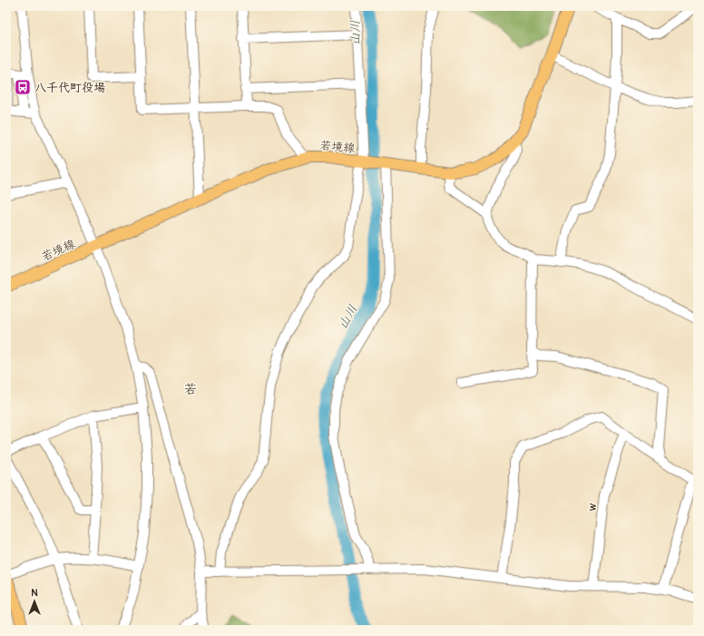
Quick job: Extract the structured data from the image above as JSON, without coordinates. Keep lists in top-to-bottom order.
{
  "streets": {
    "main road": ["若境線"],
    "street": ["w"]
  },
  "districts": ["若"],
  "water": ["山川"],
  "places": {
    "bus stop": ["八千代町役場"]
  },
  "north": "top"
}
